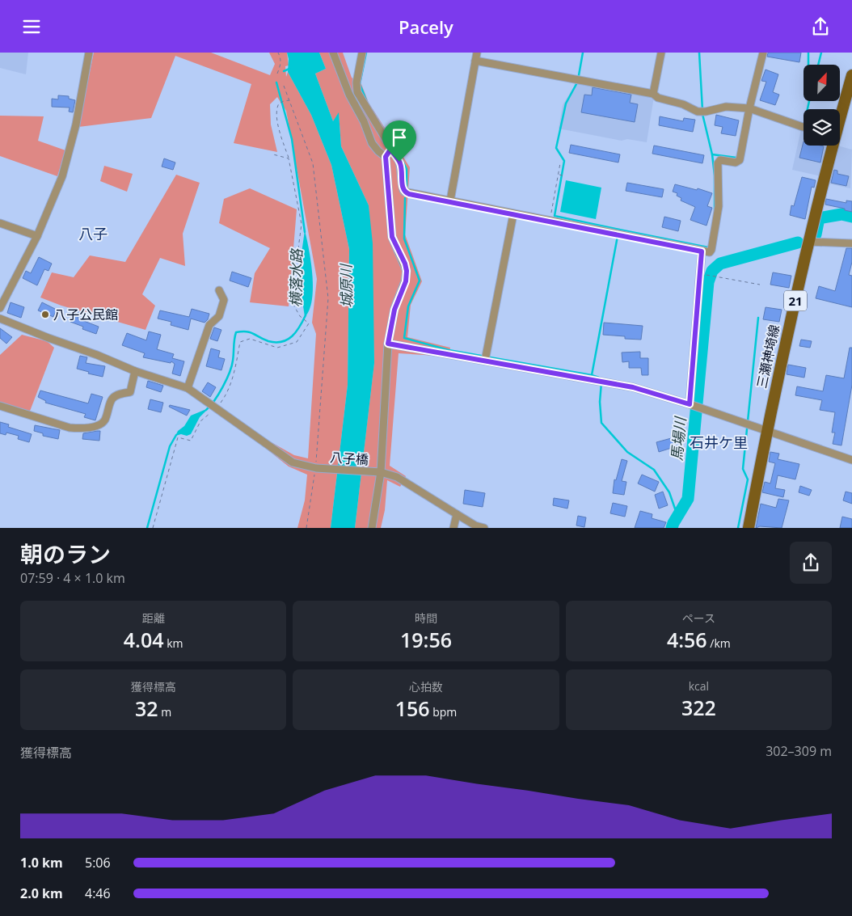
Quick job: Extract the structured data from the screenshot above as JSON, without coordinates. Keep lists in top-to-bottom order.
{
  "streets": {
    "main road": ["21", "三瀬神埼線"],
    "street": ["八子橋"]
  },
  "districts": ["八子", "石井ケ里"],
  "water": ["横落水路", "城原川", "馬場川"],
  "places": ["八子公民館"],
  "north": "top right",
  "page": {
    "header": "Pacely",
    "heading": ["朝のラン", "07:59 · 4 × 1.0 km"],
    "stats": [
      ["距離", "4.04 km"],
      ["時間", "19:56"],
      ["ペース", "4:56 /km"],
      ["獲得標高", "32 m"],
      ["心拍数", "156 bpm"],
      ["kcal", "322"]
    ],
    "chart": ["獲得標高", "302–309 m"],
    "list": [
      {
        "name": "1.0 km",
        "note": "5:06"
      },
      {
        "name": "2.0 km",
        "note": "4:46"
      }
    ]
  }
}
